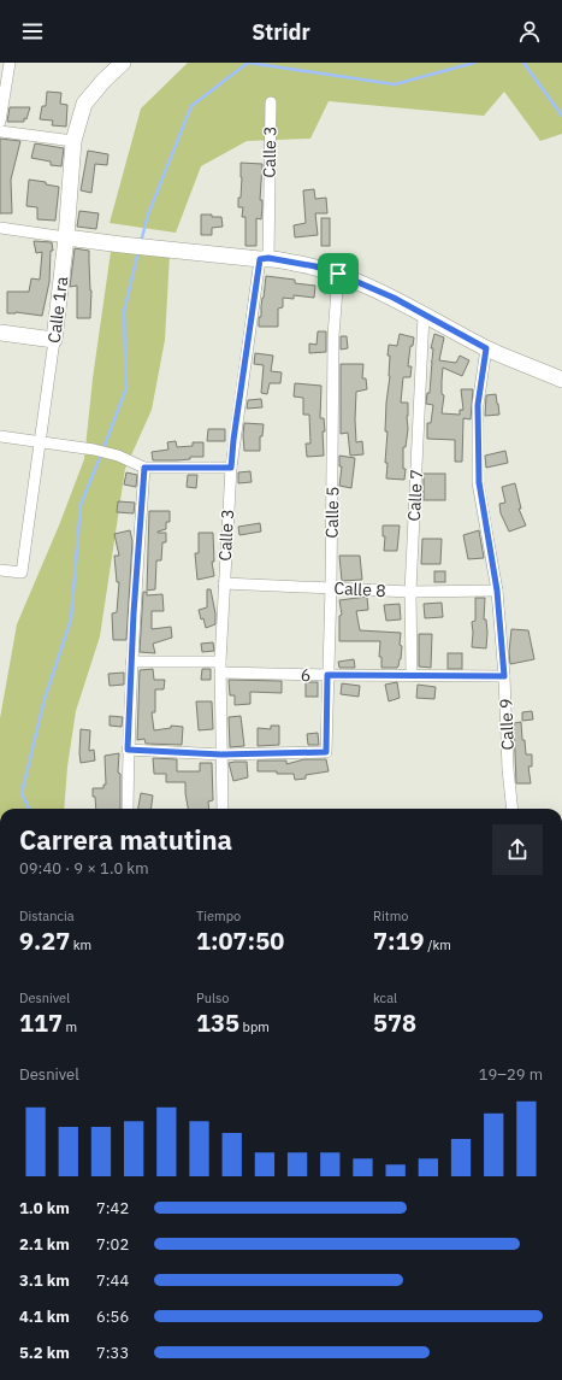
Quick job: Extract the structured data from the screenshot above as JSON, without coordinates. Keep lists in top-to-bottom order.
{
  "streets": {
    "street": [
      "Calle 3",
      "Calle 1ra",
      "Calle 7",
      "Calle 5",
      "Calle 8",
      "6",
      "Calle 9"
    ]
  },
  "crossings": [
    ["Calle 3", "Calle 5"],
    ["Calle 3", "Calle 8"],
    ["Calle 3", "6"],
    ["Calle 7", "Calle 8"],
    ["Calle 7", "6"],
    ["Calle 5", "Calle 8"],
    ["Calle 5", "6"],
    ["Calle 8", "Calle 9"],
    ["6", "Calle 9"]
  ],
  "page": {
    "header": "Stridr",
    "heading": ["Carrera matutina", "09:40 · 9 × 1.0 km"],
    "stats": [
      ["Distancia", "9.27 km"],
      ["Tiempo", "1:07:50"],
      ["Ritmo", "7:19 /km"],
      ["Desnivel", "117 m"],
      ["Pulso", "135 bpm"],
      ["kcal", "578"]
    ],
    "chart": ["Desnivel", "19–29 m"],
    "list": [
      {
        "name": "1.0 km",
        "note": "7:42"
      },
      {
        "name": "2.1 km",
        "note": "7:02"
      },
      {
        "name": "3.1 km",
        "note": "7:44"
      },
      {
        "name": "4.1 km",
        "note": "6:56"
      },
      {
        "name": "5.2 km",
        "note": "7:33"
      }
    ]
  }
}
